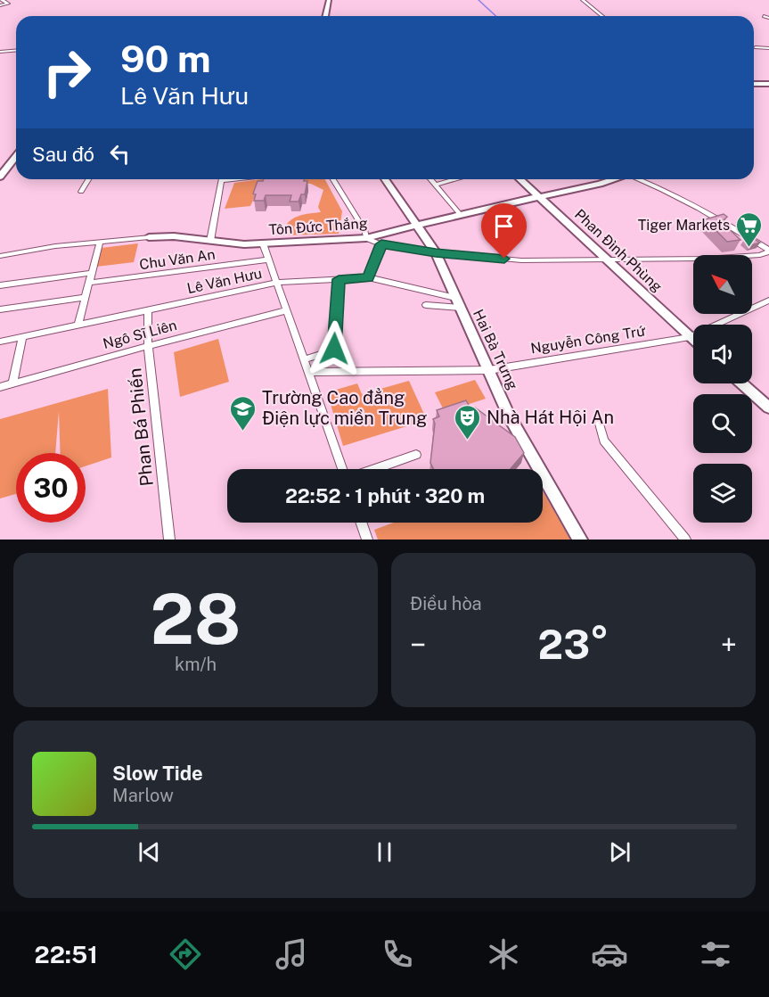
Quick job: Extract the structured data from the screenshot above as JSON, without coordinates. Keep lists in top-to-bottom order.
{
  "streets": {
    "street": [
      "Tôn Đức Thắng",
      "Phan Đình Phùng",
      "Chu Văn An",
      "Lê Văn Hưu",
      "Ngô Sĩ Liên",
      "Nguyễn Công Trứ",
      "Hai Bà Trưng",
      "Phan Bá Phiến"
    ]
  },
  "crossings": [
    ["Tôn Đức Thắng", "Phan Đình Phùng"],
    ["Tôn Đức Thắng", "Hai Bà Trưng"],
    ["Phan Đình Phùng", "Nguyễn Công Trứ"],
    ["Lê Văn Hưu", "Hai Bà Trưng"],
    ["Lê Văn Hưu", "Phan Bá Phiến"],
    ["Ngô Sĩ Liên", "Phan Bá Phiến"],
    ["Nguyễn Công Trứ", "Hai Bà Trưng"]
  ],
  "places": {
    "supermarket": ["Tiger Markets"],
    "school or university": ["Trường Cao đẳng Điện lực miền Trung"],
    "theatre": ["Nhà Hát Hội An"]
  },
  "north": "top left",
  "page": {
    "turn": ["90 m", "Lê Văn Hưu"],
    "then": "Sau đó",
    "limit": "30",
    "trip": "22:52 · 1 phút · 320 m",
    "tile": [
      ["28", "km/h"],
      "Điều hòa"
    ],
    "heat": ["−", "23°", "+"],
    "song": ["Slow Tide", "Marlow"],
    "tabs": "22:51"
  }
}
